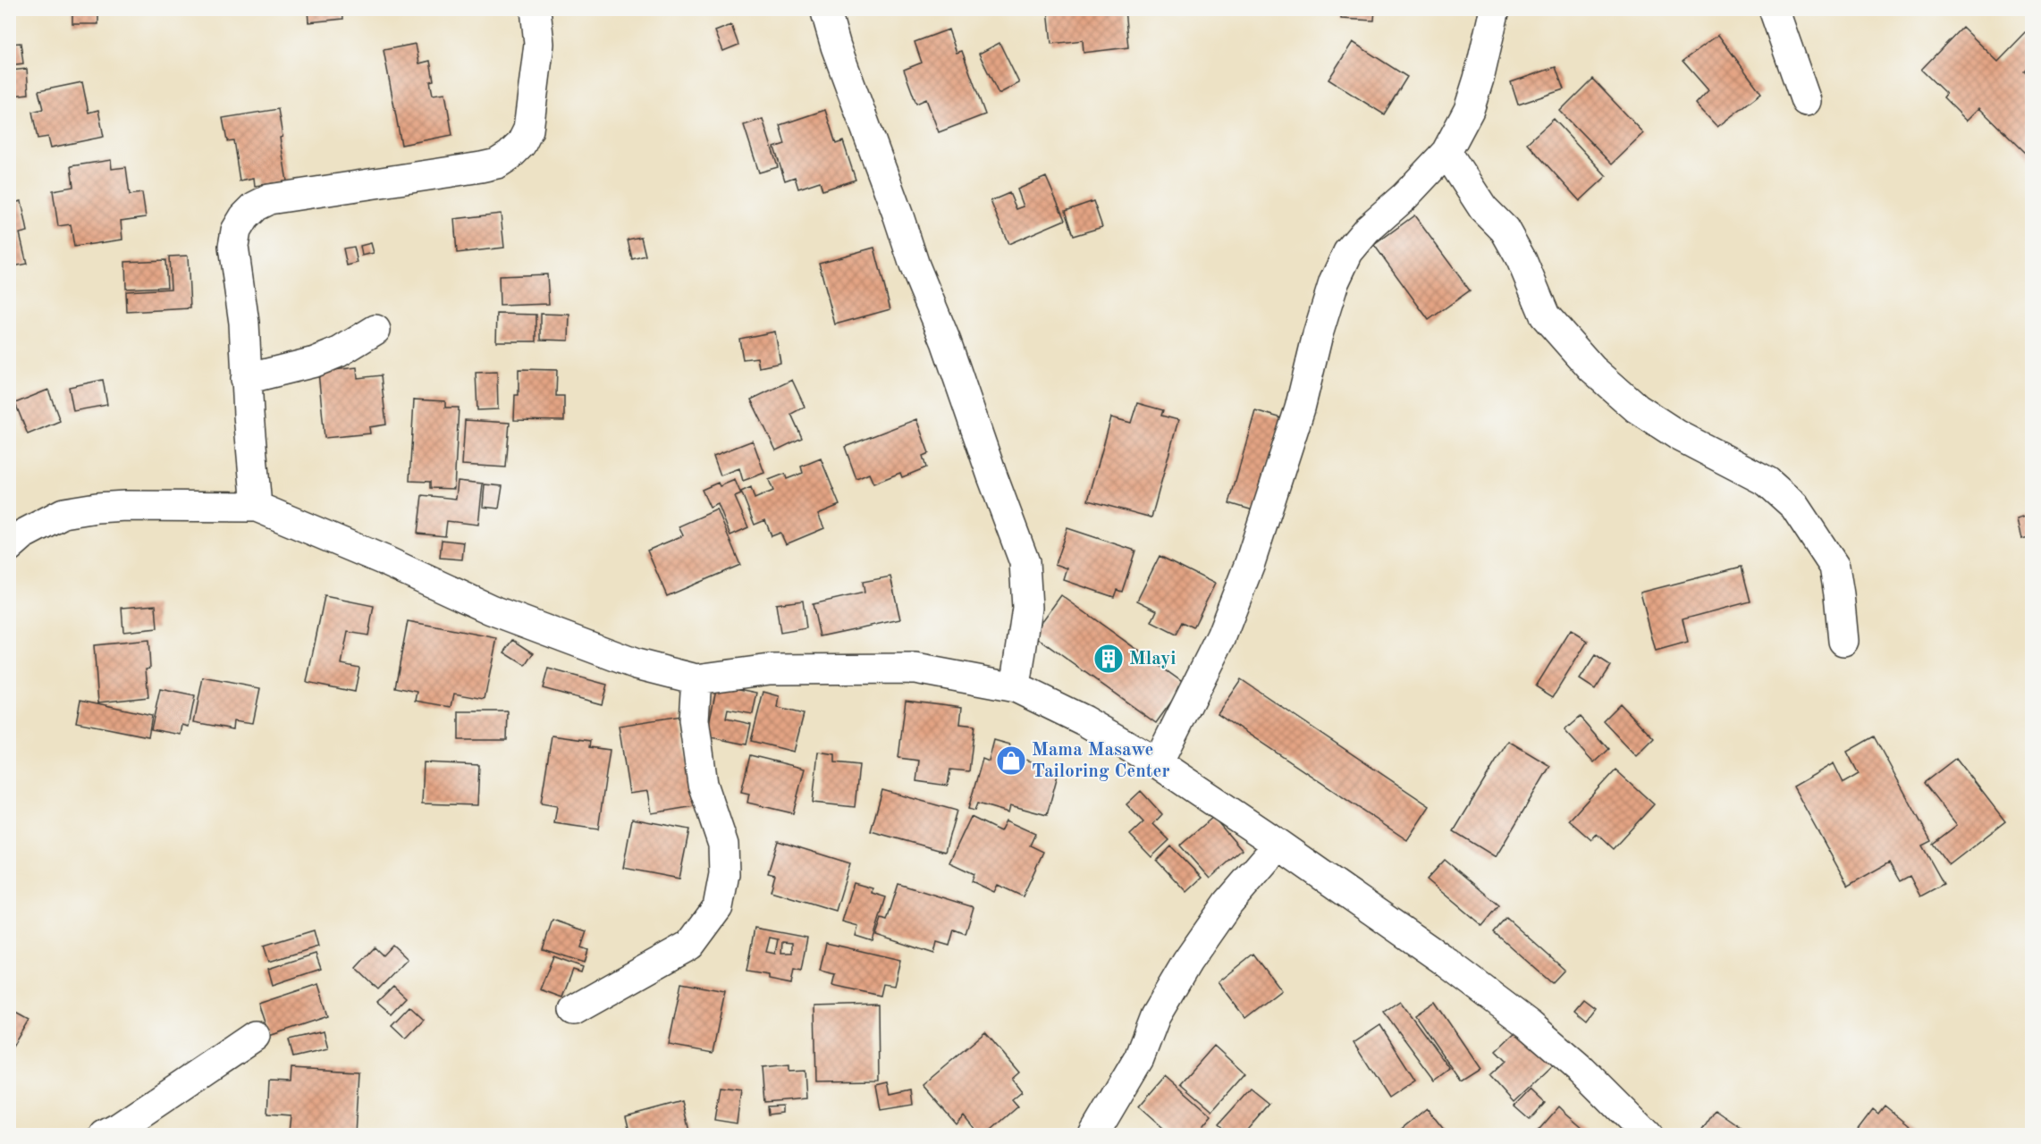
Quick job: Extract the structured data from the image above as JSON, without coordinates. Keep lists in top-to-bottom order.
{
  "places": {
    "building": ["Mlayi"],
    "shop": ["Mama Masawe Tailoring Center"]
  }
}
